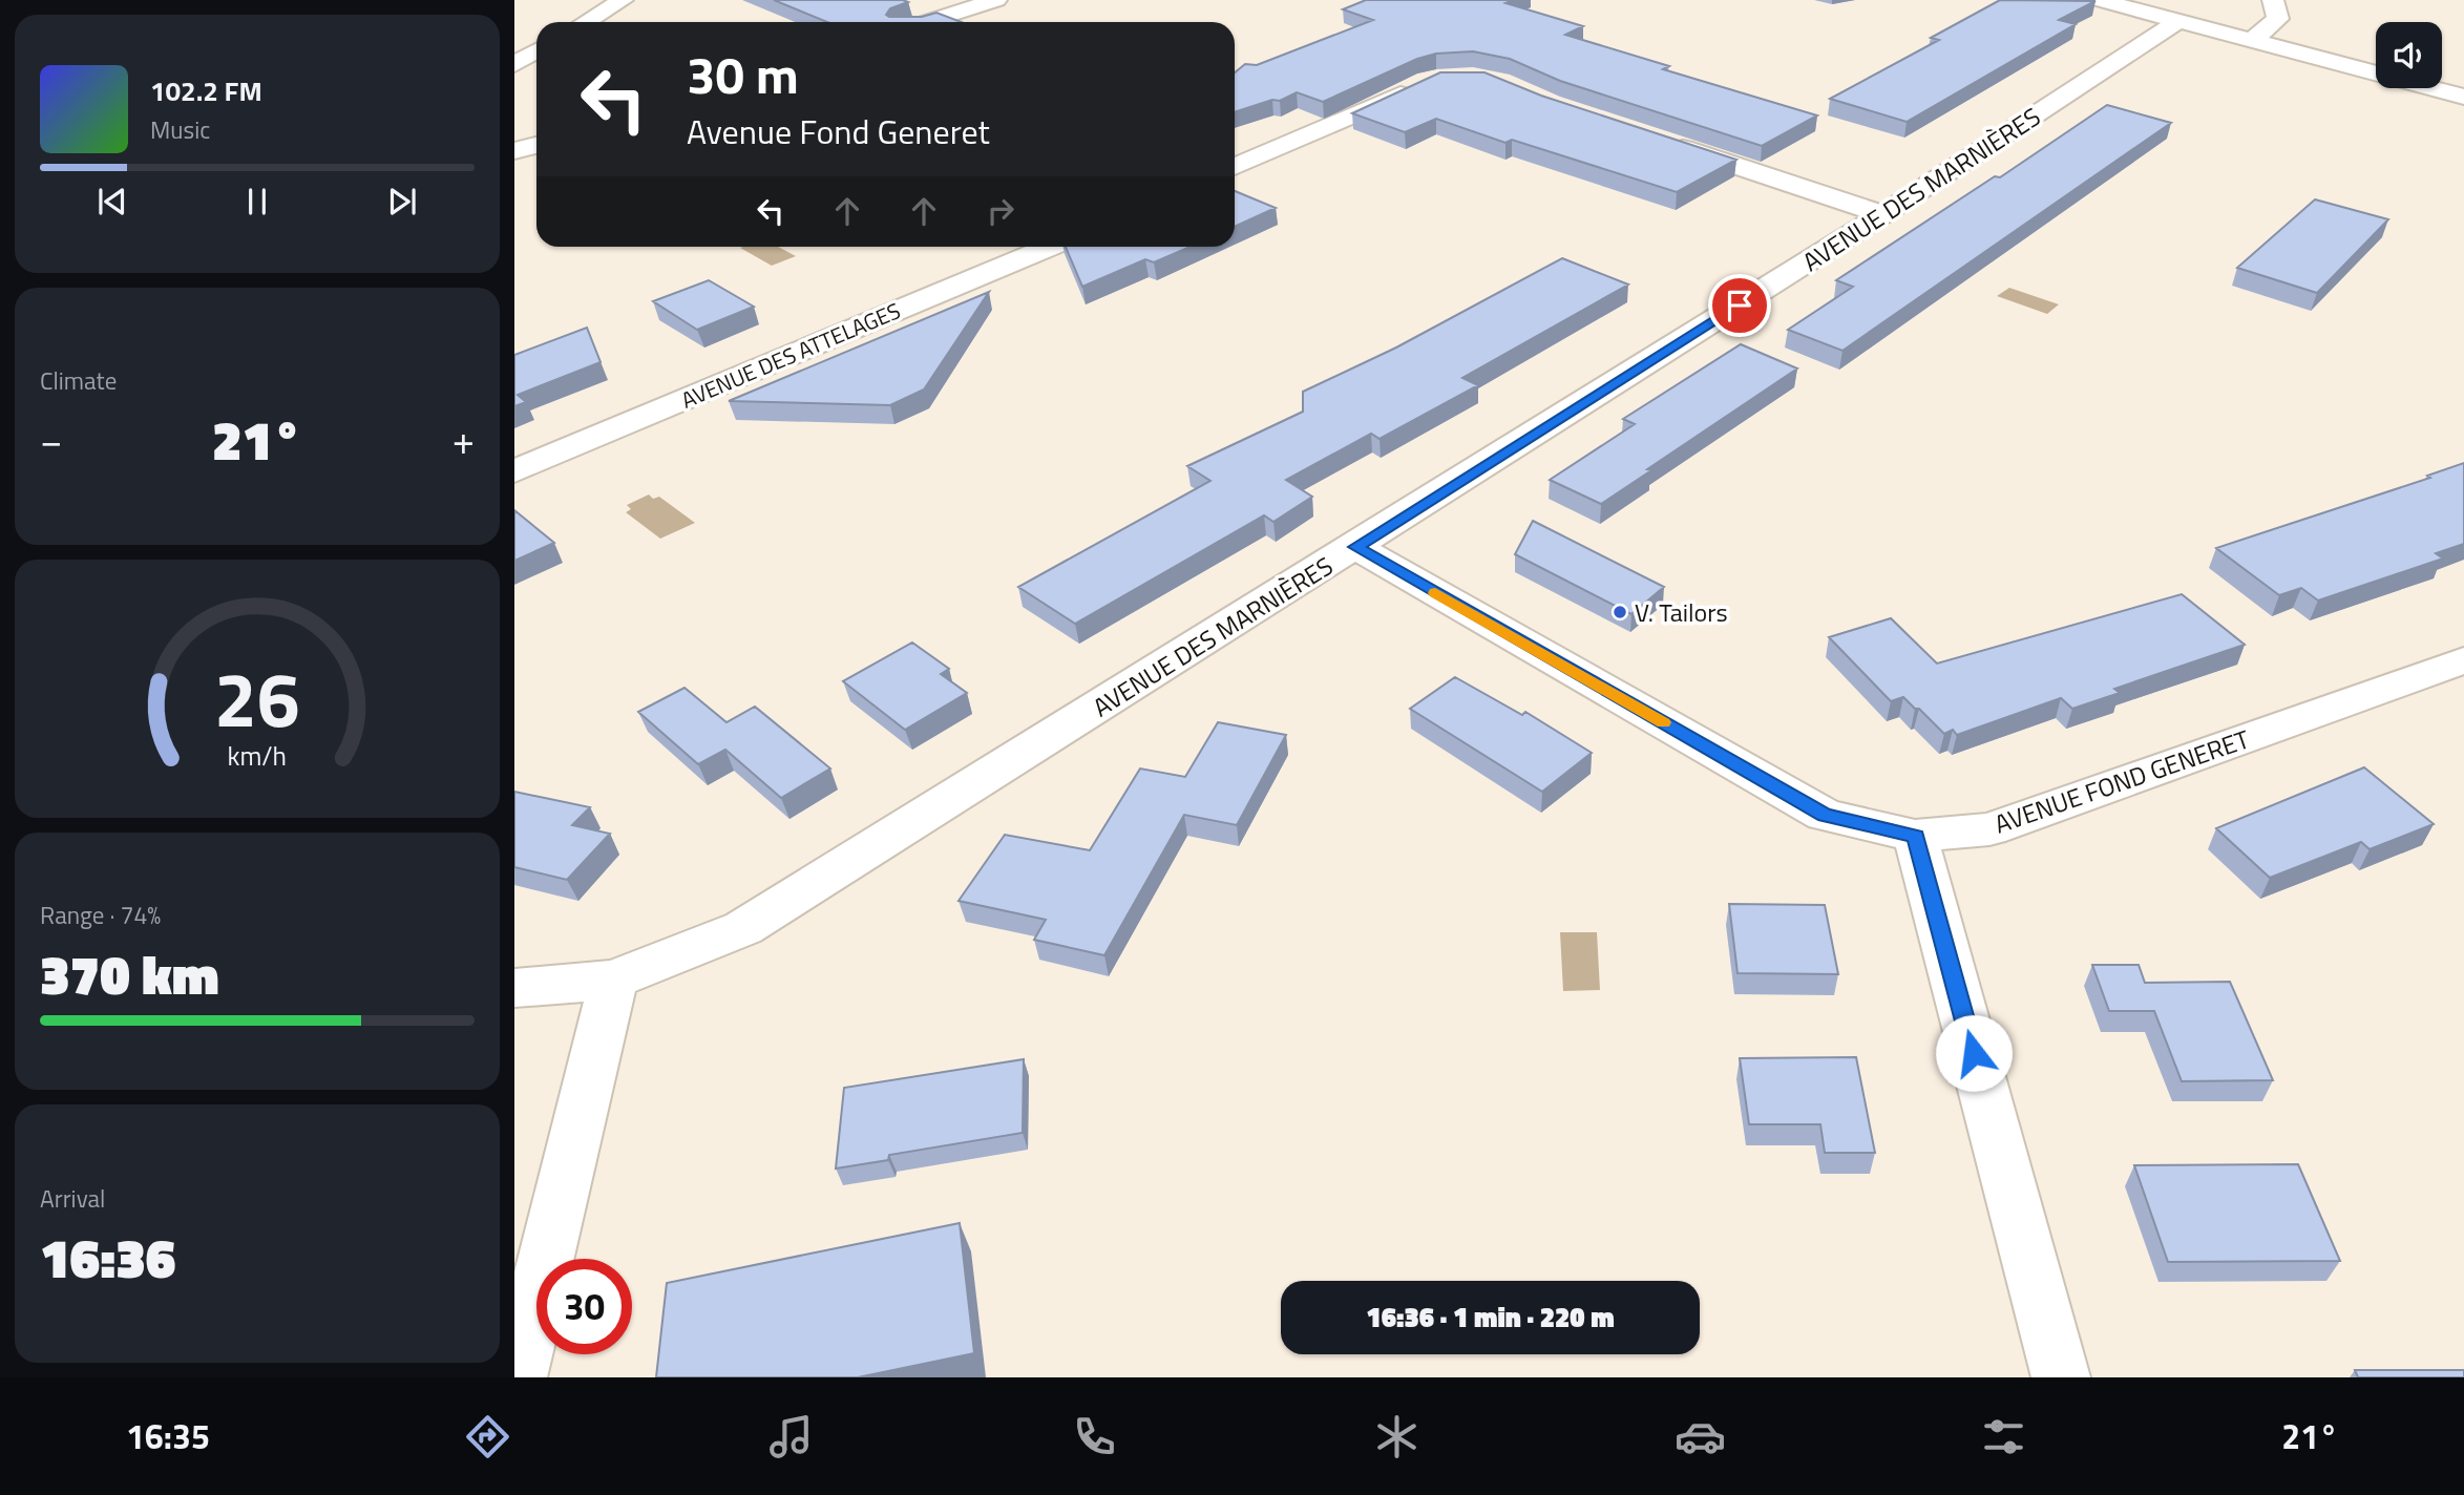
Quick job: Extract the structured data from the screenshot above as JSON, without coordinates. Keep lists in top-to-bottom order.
{
  "streets": {
    "street": ["AVENUE DES MARNIÈRES", "AVENUE DES ATTELAGES", "AVENUE FOND GENERET"]
  },
  "crossings": [
    ["AVENUE DES MARNIÈRES", "AVENUE FOND GENERET"]
  ],
  "places": ["V. Tailors"],
  "page": {
    "turn": ["30 m", "Avenue Fond Generet"],
    "song": ["102.2 FM", "Music"],
    "tile": [
      "Climate",
      ["Range · 74%", "370 km"],
      ["Arrival", "16:36"]
    ],
    "heat": ["−", "21°", "+"],
    "limit": "30",
    "trip": "16:36 · 1 min · 220 m",
    "tabs": ["16:35", "21°"],
    "gauge": ["26", "km/h"]
  }
}
